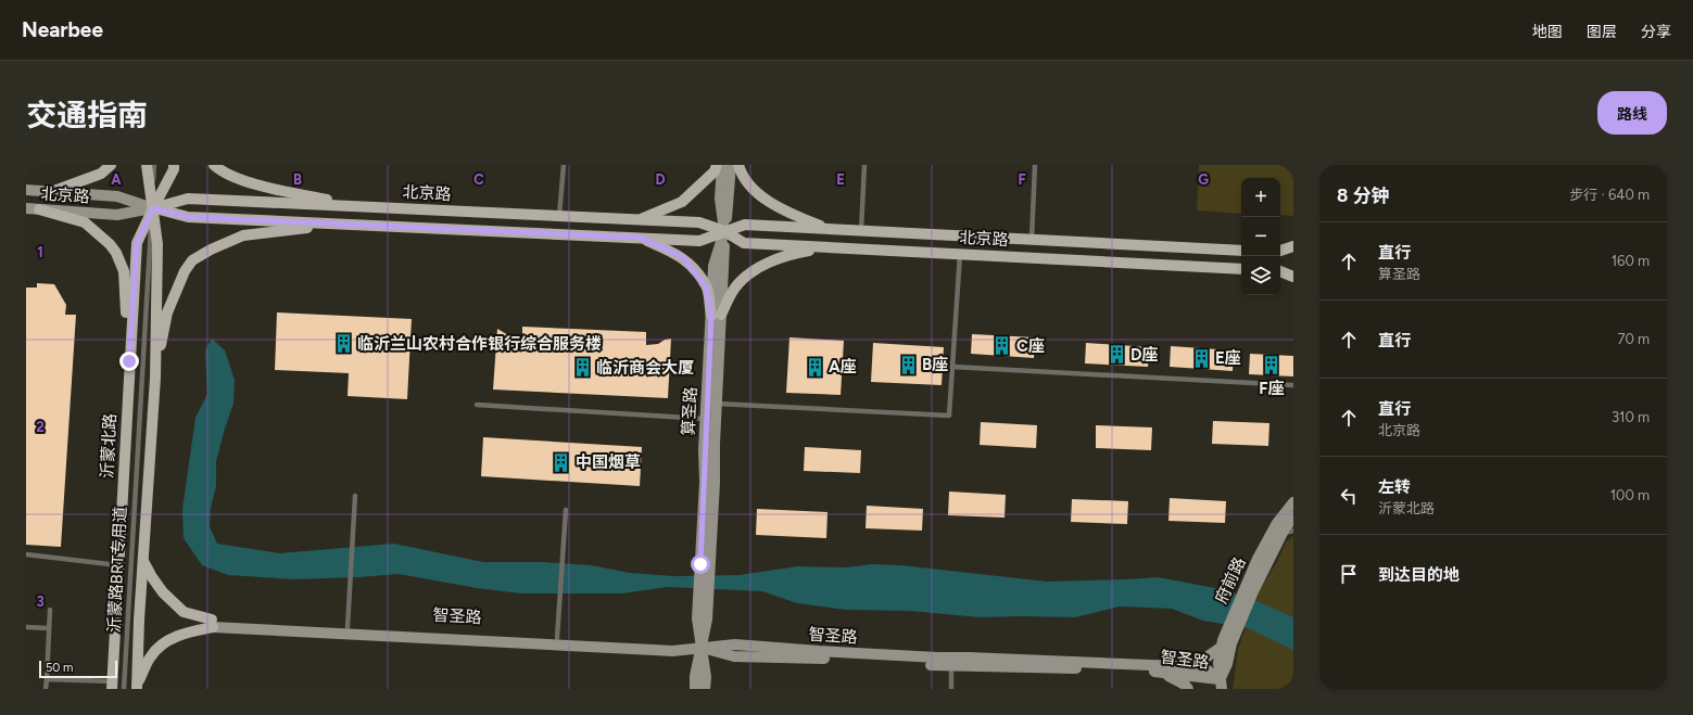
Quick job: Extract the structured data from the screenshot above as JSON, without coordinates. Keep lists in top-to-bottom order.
{
  "streets": {
    "main road": ["北京路", "沂蒙北路"],
    "street": ["算圣路", "府前路", "智圣路"],
    "lane": ["沂蒙路BRT专用道"]
  },
  "crossings": [
    ["北京路", "算圣路"],
    ["北京路", "沂蒙北路"],
    ["北京路", "沂蒙路BRT专用道"],
    ["算圣路", "智圣路"],
    ["沂蒙北路", "沂蒙路BRT专用道"],
    ["府前路", "智圣路"]
  ],
  "places": {
    "building": [
      "临沂兰山农村合作银行综合服务楼",
      "C座",
      "D座",
      "E座",
      "B座",
      "F座",
      "A座",
      "临沂商会大厦",
      "中国烟草"
    ]
  },
  "scale_bar": "50 m",
  "page": {
    "header": "Nearbee",
    "nav": ["地图", "图层", "分享"],
    "title": "交通指南",
    "buttons": "路线",
    "heading": ["8 分钟", "步行 · 640 m"],
    "map_buttons": ["+", "−"],
    "list": [
      ["直行", "算圣路", "160 m"],
      ["直行", "70 m"],
      ["直行", "北京路", "310 m"],
      ["左转", "沂蒙北路", "100 m"],
      "到达目的地"
    ],
    "scale": "50 m"
  },
  "grid": {
    "columns": [
      "A",
      "B",
      "C",
      "D",
      "E",
      "F",
      "G"
    ],
    "rows": ["1", "2", "3"]
  }
}
